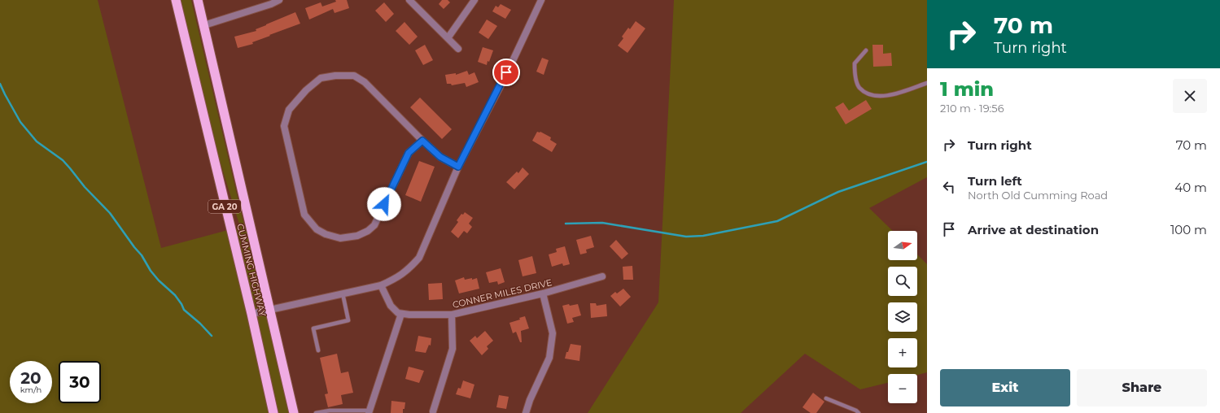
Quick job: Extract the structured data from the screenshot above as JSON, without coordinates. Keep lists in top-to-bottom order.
{
  "streets": {
    "highway": ["GA 20", "CUMMING HIGHWAY"],
    "street": ["CONNER MILES DRIVE"]
  },
  "north": "right",
  "page": {
    "turn": ["70 m", "Turn right"],
    "heading": ["1 min", "210 m · 19:56"],
    "list": [
      {
        "name": "Turn right",
        "value": "70 m"
      },
      {
        "name": "Turn left",
        "note": "North Old Cumming Road",
        "value": "40 m"
      },
      {
        "name": "Arrive at destination",
        "value": "100 m"
      }
    ],
    "map_buttons": ["+", "−"],
    "speed": "20 km/h",
    "limit": "30",
    "buttons": ["Exit", "Share"]
  }
}
